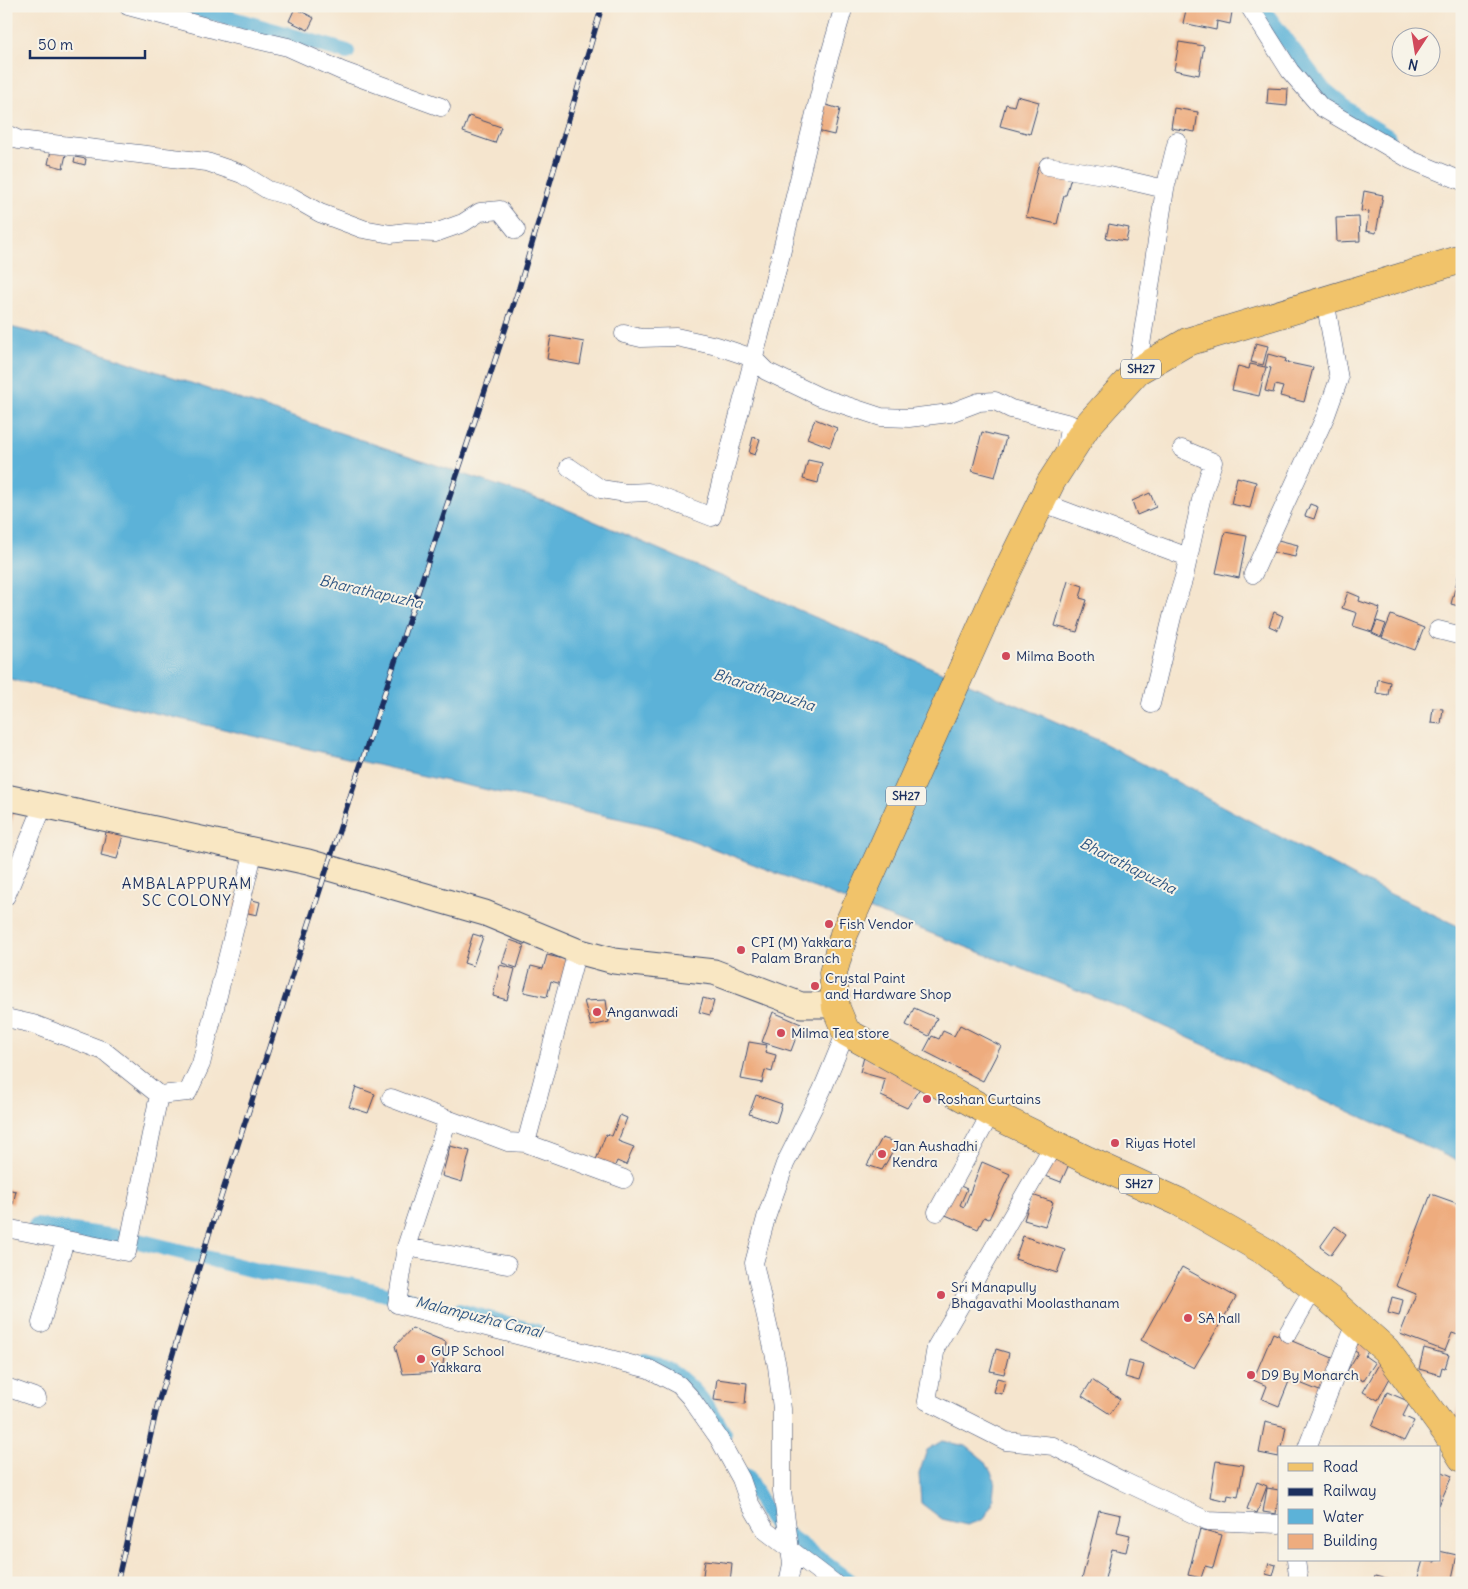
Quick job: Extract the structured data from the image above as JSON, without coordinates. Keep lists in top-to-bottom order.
{
  "streets": {
    "main road": ["SH27"]
  },
  "districts": ["AMBALAPPURAM SC COLONY"],
  "water": ["Bharathapuzha", "Malampuzha Canal"],
  "places": [
    "Milma Booth",
    "Fish Vendor",
    "CPI (M) Yakkara Palam Branch",
    "Crystal Paint and Hardware Shop",
    "Anganwadi",
    "Milma Tea store",
    "Roshan Curtains",
    "Riyas Hotel",
    "Jan Aushadhi Kendra",
    "Sri Manapully Bhagavathi Moolasthanam",
    "SA hall",
    "GUP School Yakkara",
    "D9 By Monarch"
  ],
  "legend": [
    "Road",
    "Railway",
    "Water",
    "Building"
  ],
  "scale_bar": "50 m",
  "north": "bottom"
}
